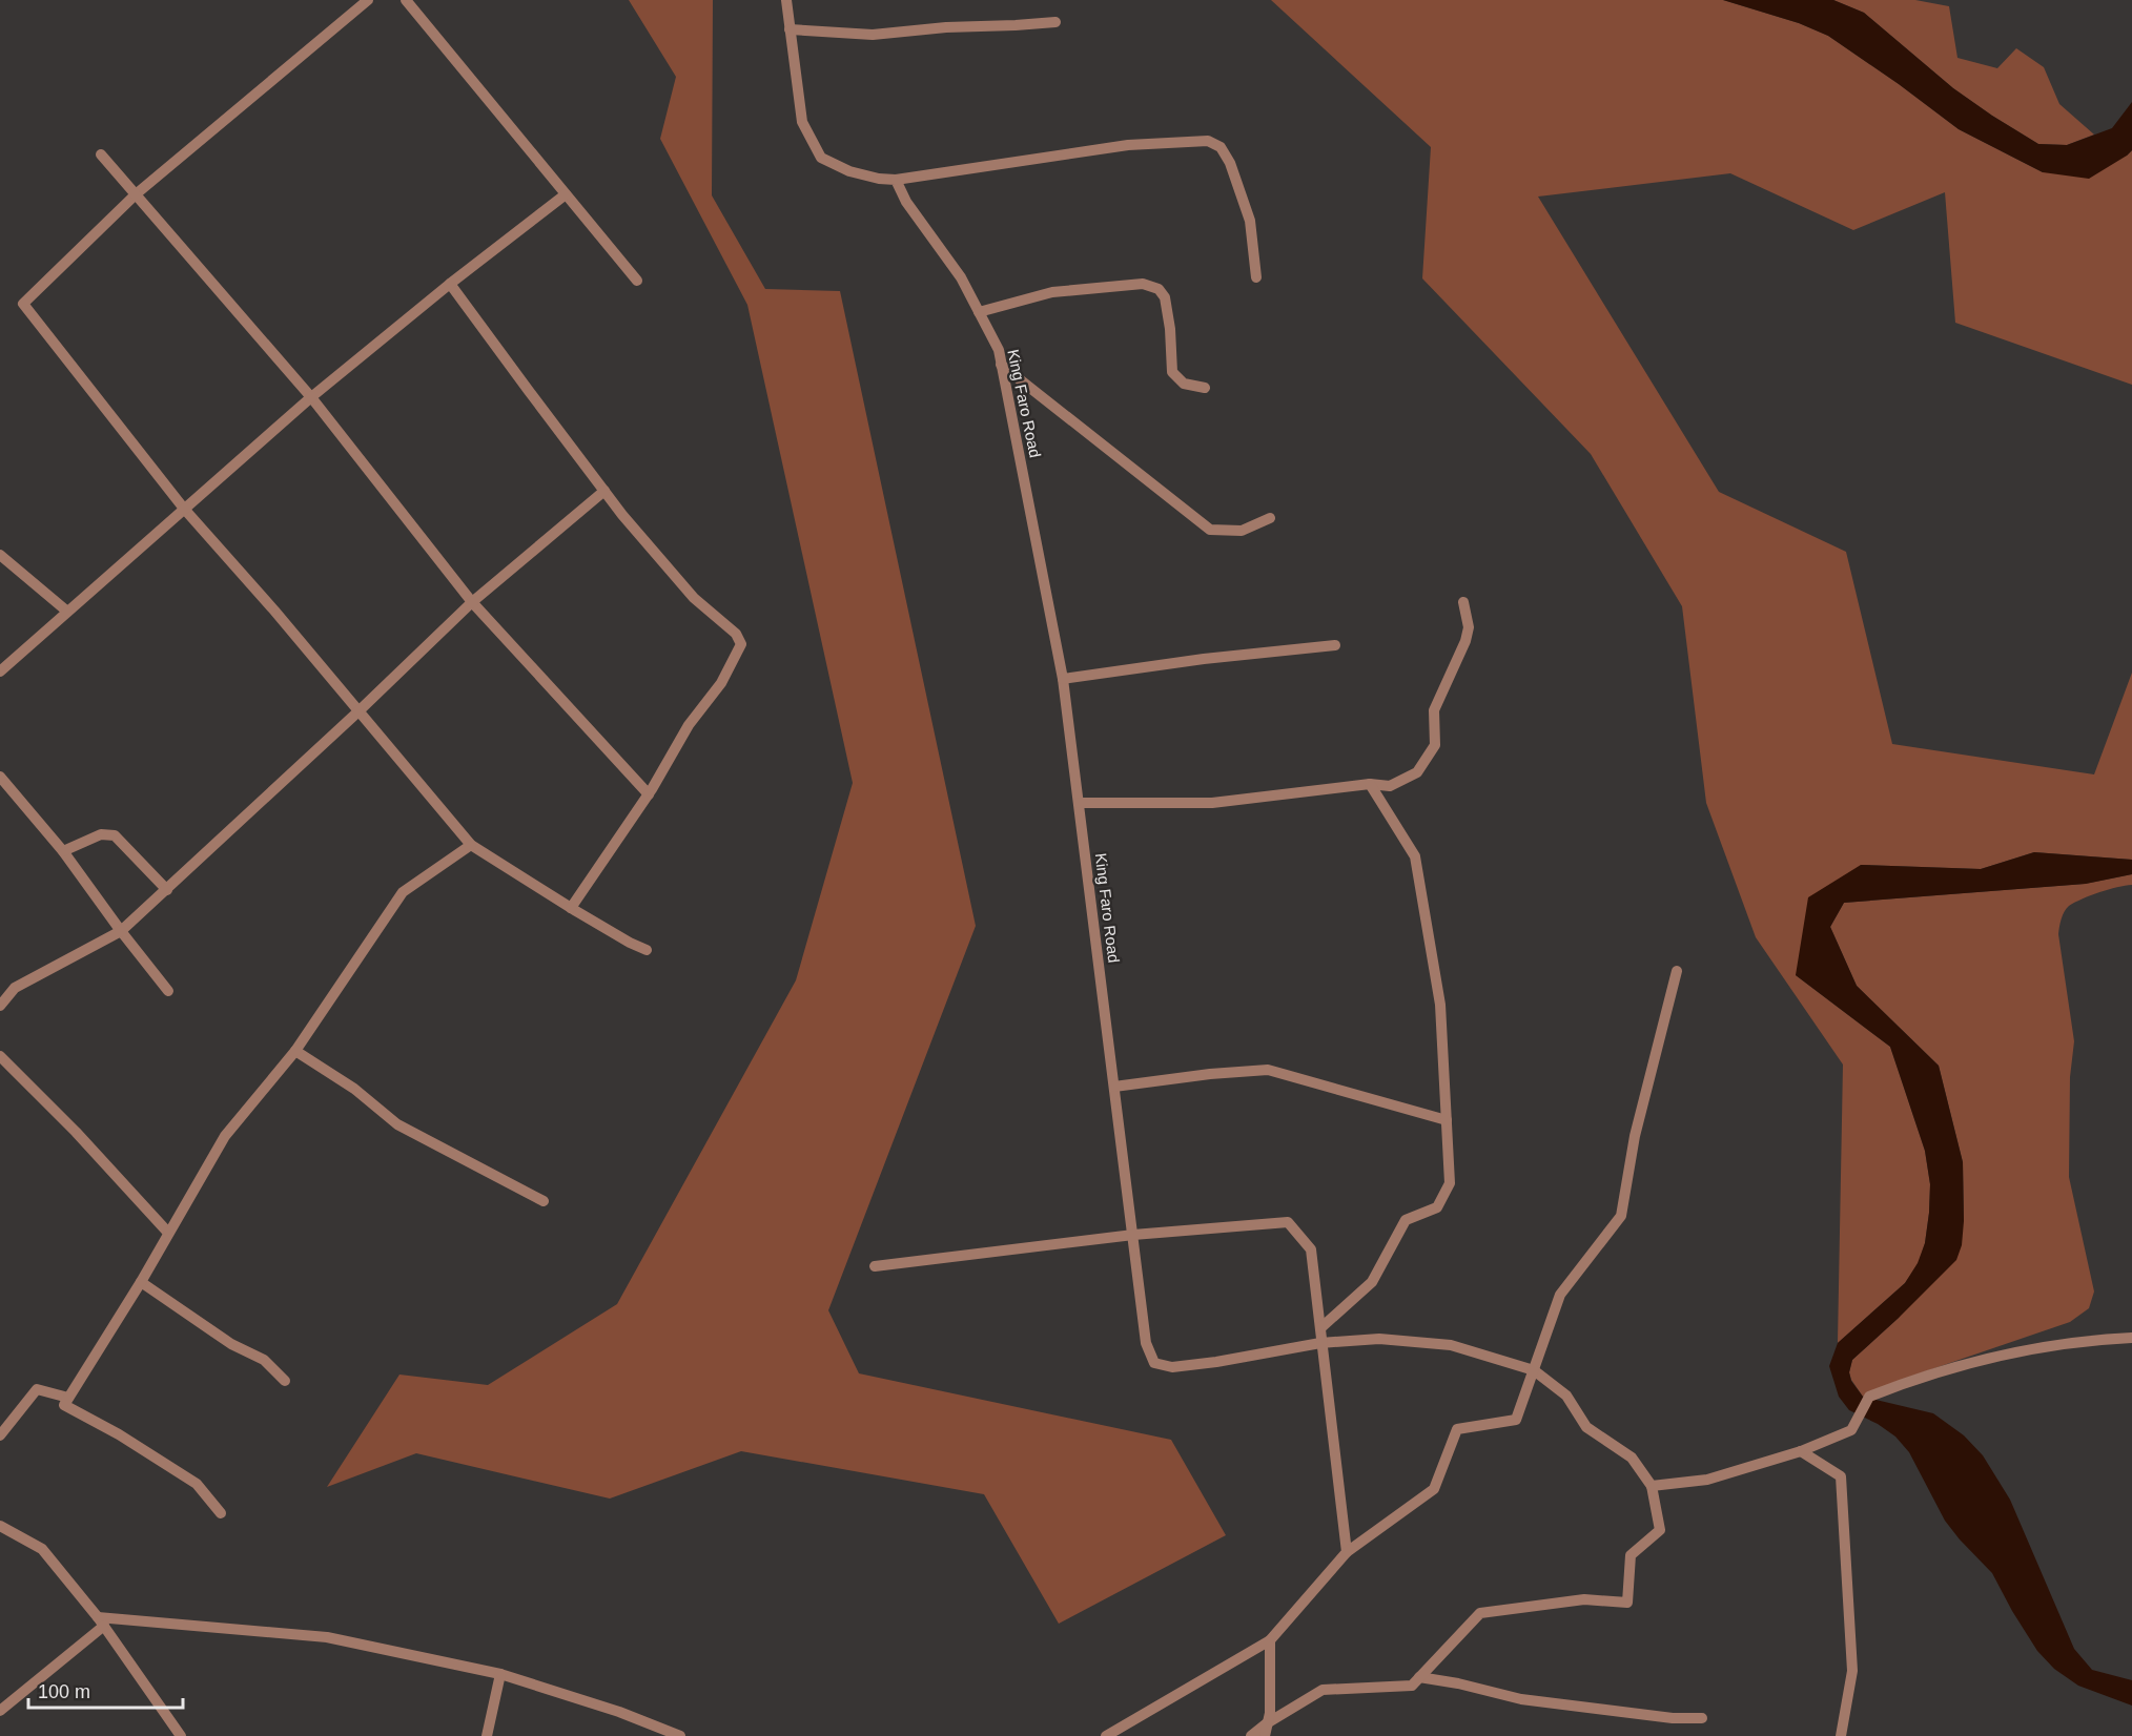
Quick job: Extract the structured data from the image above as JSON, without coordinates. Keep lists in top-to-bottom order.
{
  "streets": {
    "street": ["King Faro Road"]
  },
  "scale_bar": "100 m"
}
